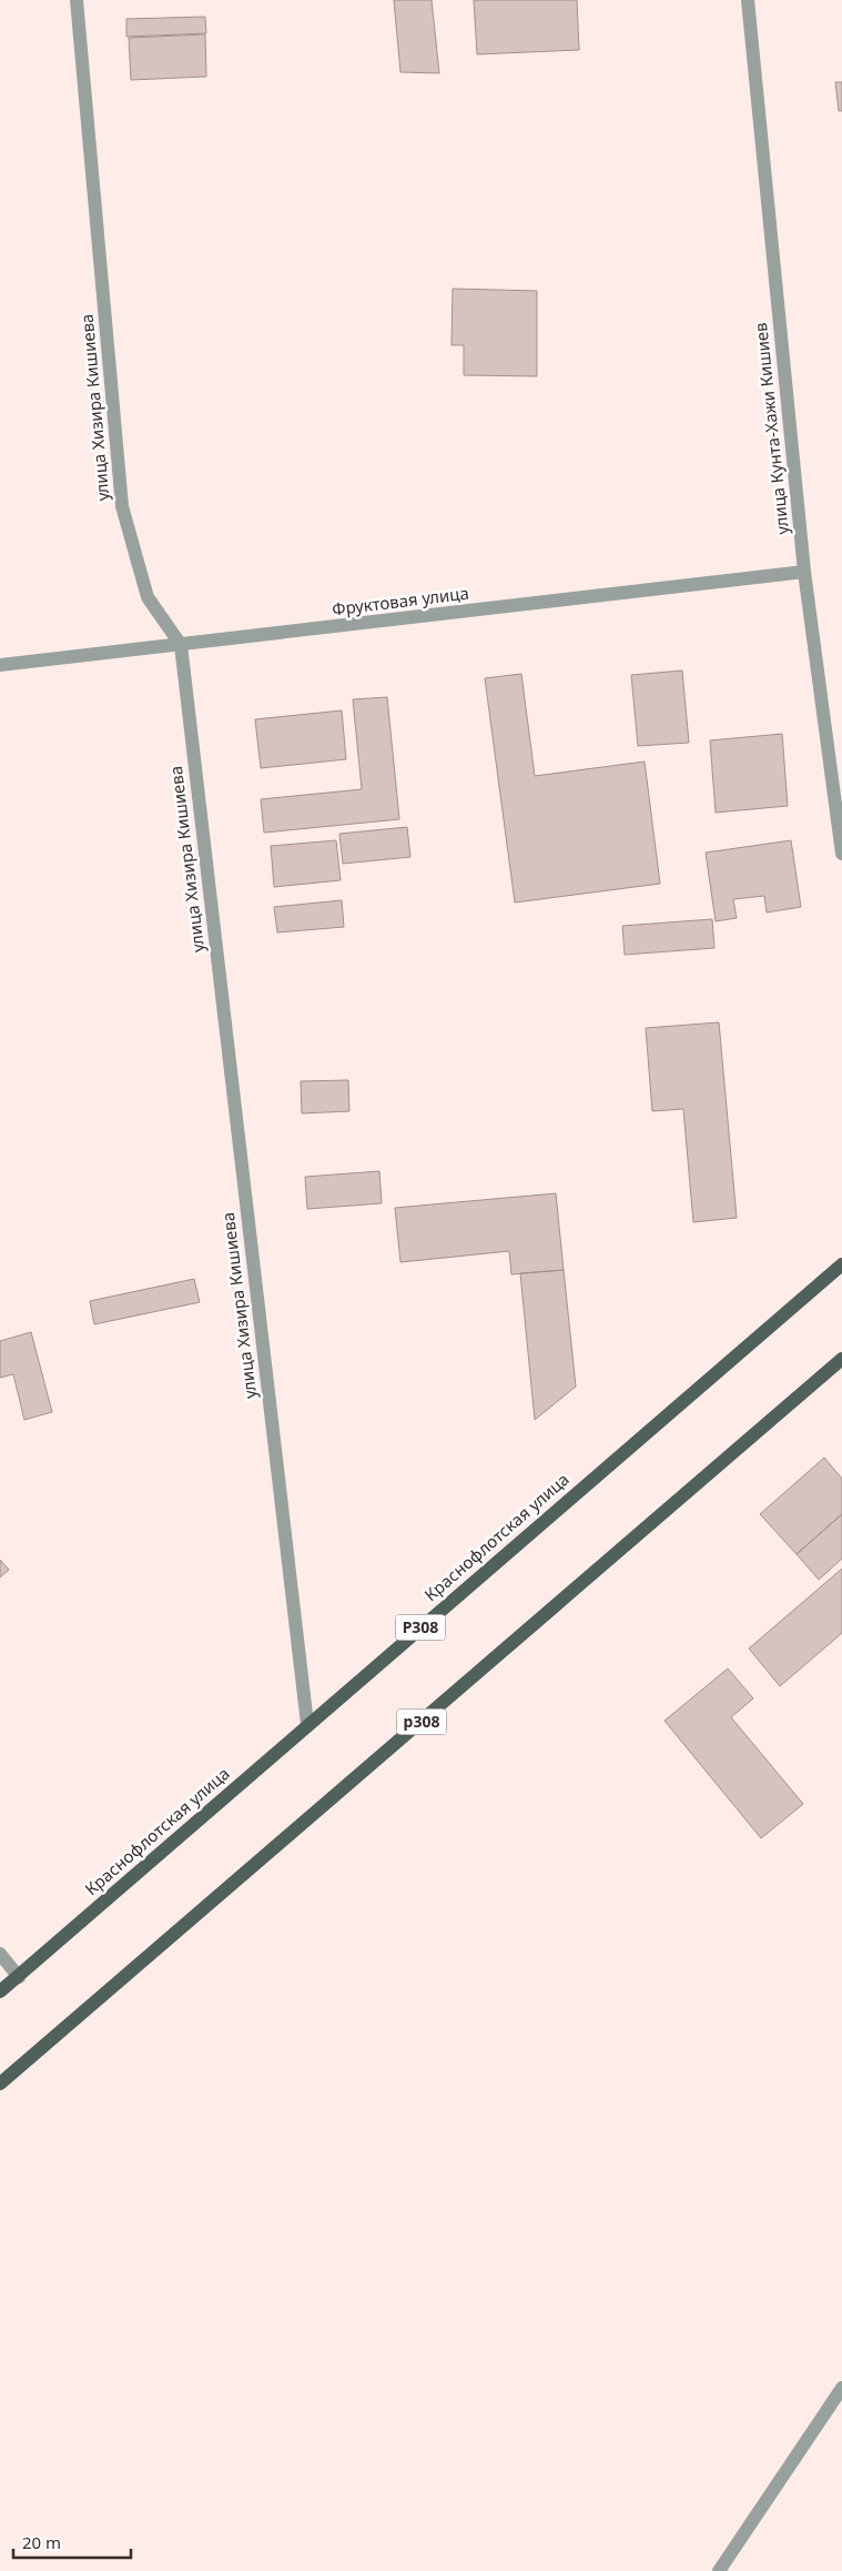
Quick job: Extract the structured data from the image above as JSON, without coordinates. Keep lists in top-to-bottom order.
{
  "streets": {
    "main road": ["Краснофлотская улица", "P308", "p308"],
    "street": ["улица Хизира Кишиева", "улица Кунта-Хажи Кишиев", "Фруктовая улица"]
  },
  "crossings": [
    ["улица Хизира Кишиева", "Фруктовая улица"],
    ["улица Хизира Кишиева", "Краснофлотская улица"],
    ["улица Кунта-Хажи Кишиев", "Фруктовая улица"]
  ],
  "scale_bar": "20 m"
}
